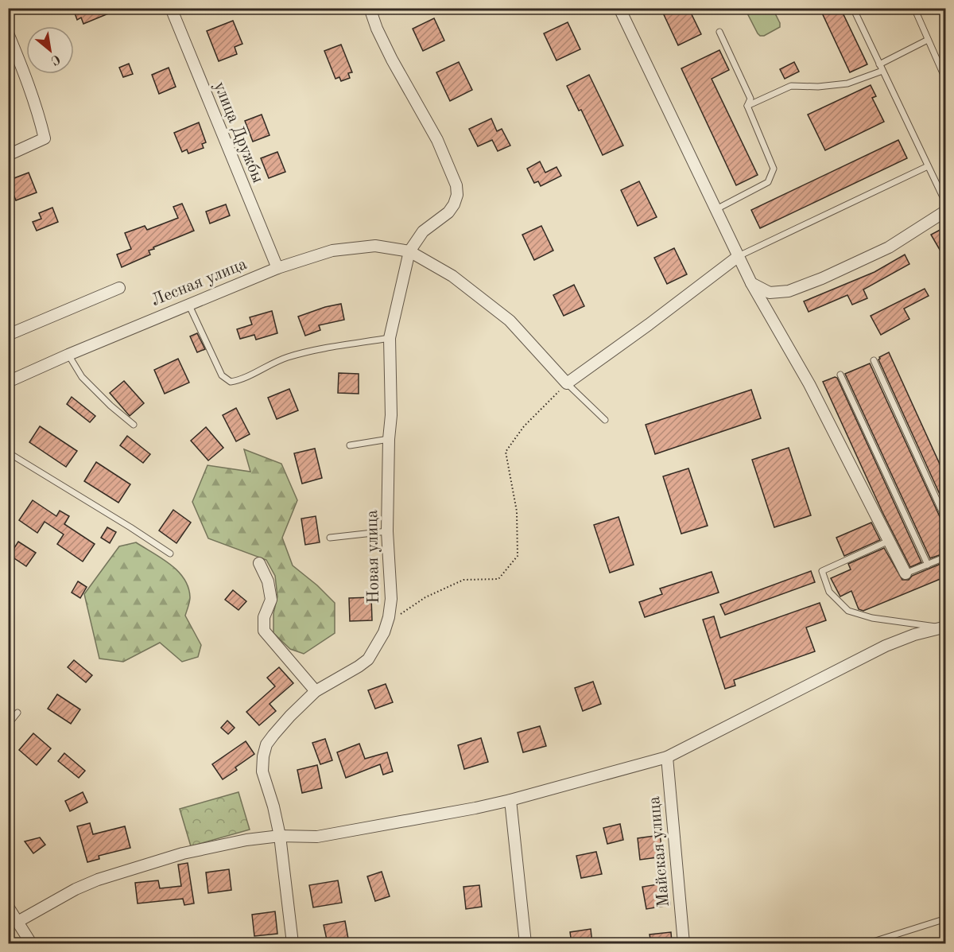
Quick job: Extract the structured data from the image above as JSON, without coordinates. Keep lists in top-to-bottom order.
{
  "streets": {
    "street": [
      "улица Дружбы",
      "Лесная улица",
      "Новая улица",
      "Майская улица"
    ]
  },
  "crossings": [
    ["улица Дружбы", "Лесная улица"],
    ["Лесная улица", "Новая улица"]
  ],
  "north": "bottom right"
}
